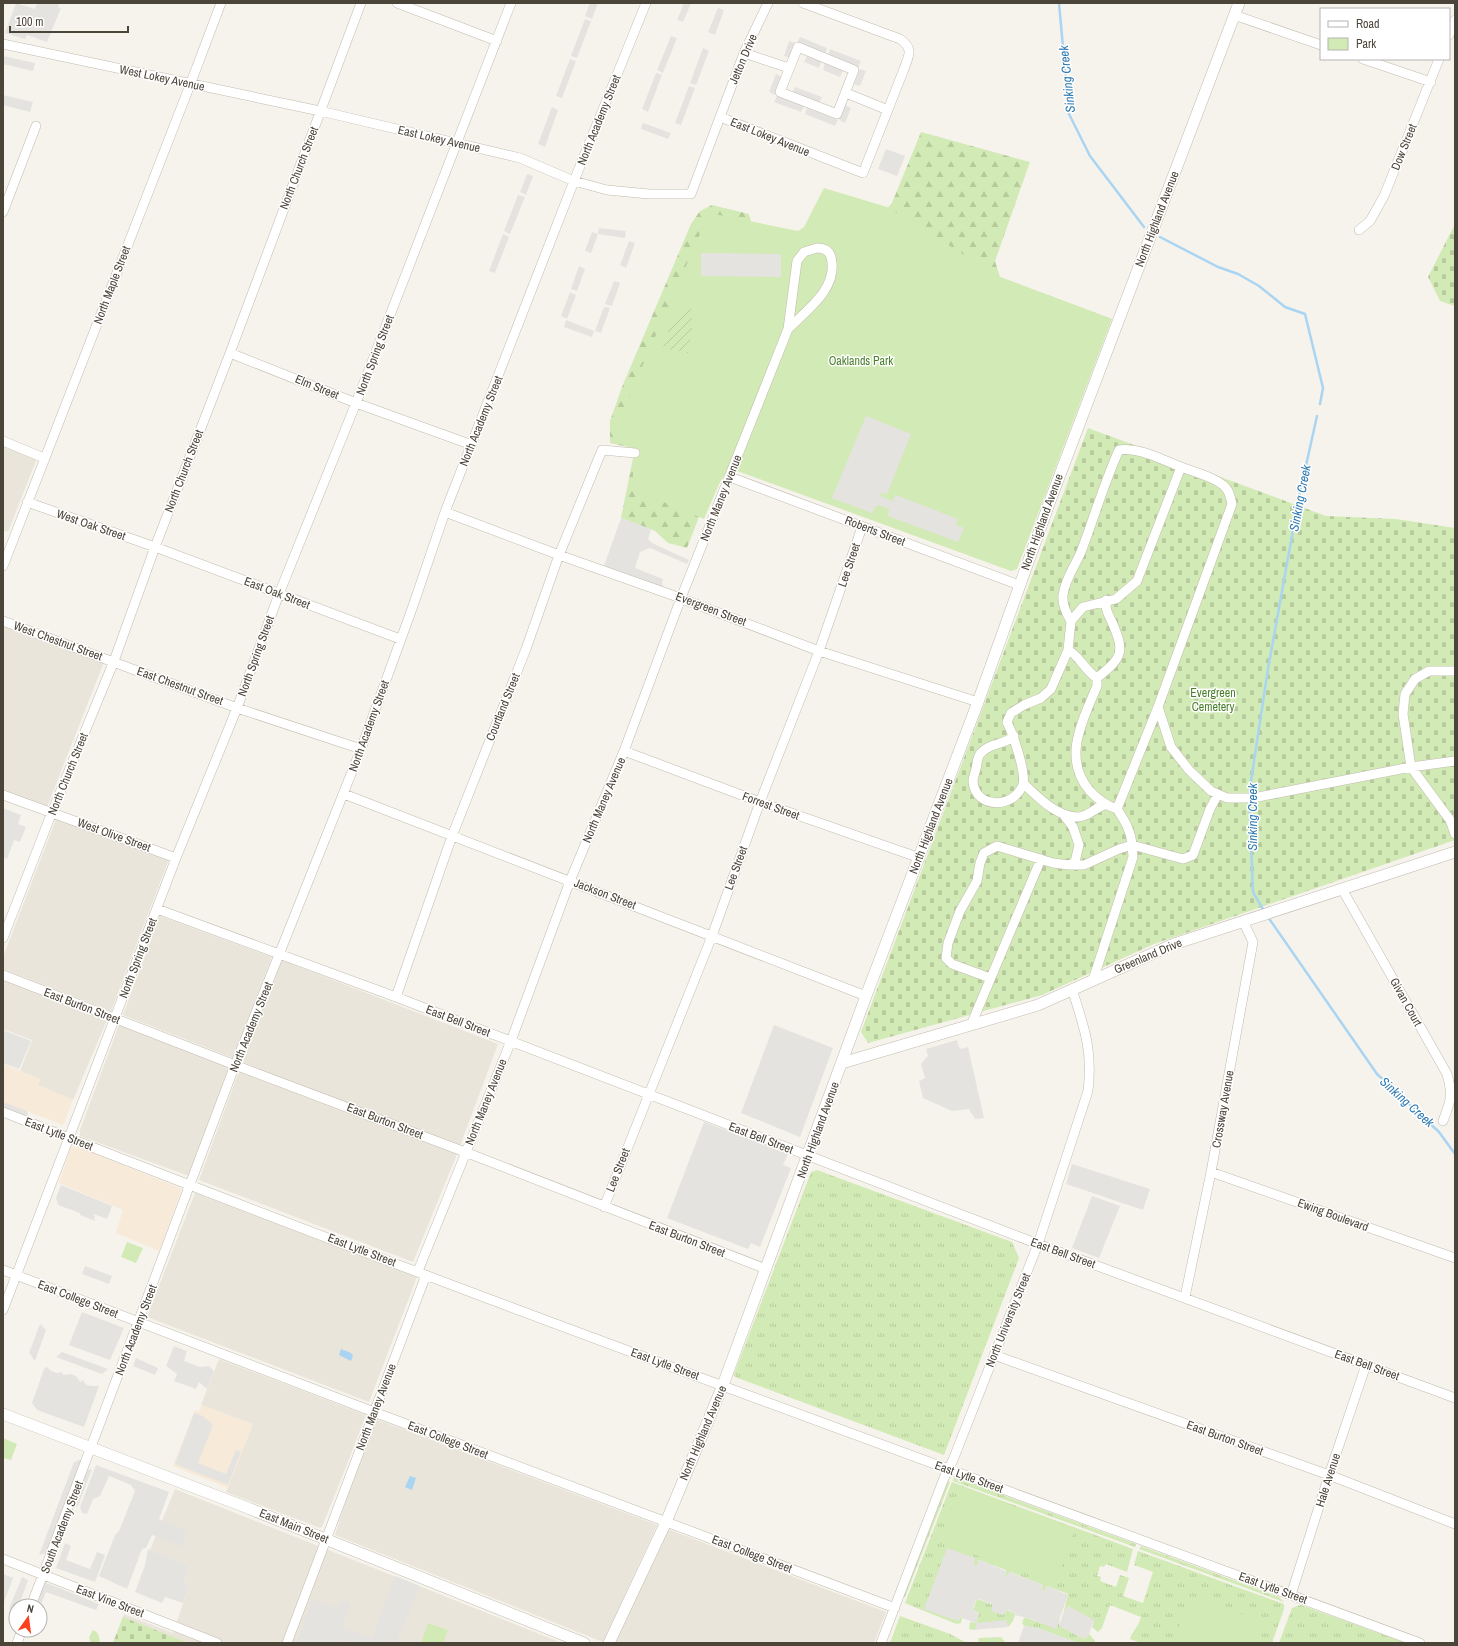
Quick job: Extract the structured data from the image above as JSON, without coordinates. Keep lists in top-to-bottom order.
{
  "streets": {
    "street": [
      "Jetton Drive",
      "West Lokey Avenue",
      "North Academy Street",
      "East Lokey Avenue",
      "Dow Street",
      "North Church Street",
      "North Highland Avenue",
      "North Maple Street",
      "North Spring Street",
      "Elm Street",
      "North Maney Avenue",
      "West Oak Street",
      "Roberts Street",
      "Lee Street",
      "East Oak Street",
      "Evergreen Street",
      "West Chestnut Street",
      "East Chestnut Street",
      "Courtland Street",
      "Forrest Street",
      "West Olive Street",
      "Jackson Street",
      "Greenland Drive",
      "Givan Court",
      "East Burton Street",
      "East Bell Street",
      "Crossway Avenue",
      "East Lytle Street",
      "Ewing Boulevard",
      "East College Street",
      "North University Street",
      "Hale Avenue",
      "East Main Street",
      "South Academy Street",
      "East Vine Street"
    ]
  },
  "crossings": [
    ["Jetton Drive", "East Lokey Avenue"],
    ["West Lokey Avenue", "East Lokey Avenue"],
    ["West Lokey Avenue", "North Church Street"],
    ["West Lokey Avenue", "North Maple Street"],
    ["North Academy Street", "East Lokey Avenue"],
    ["North Academy Street", "Elm Street"],
    ["North Academy Street", "East Oak Street"],
    ["North Academy Street", "Evergreen Street"],
    ["North Academy Street", "East Chestnut Street"],
    ["North Academy Street", "Jackson Street"],
    ["North Academy Street", "East Burton Street"],
    ["North Academy Street", "East Bell Street"],
    ["North Academy Street", "East Lytle Street"],
    ["North Academy Street", "East College Street"],
    ["North Academy Street", "East Main Street"],
    ["North Academy Street", "South Academy Street"],
    ["East Lokey Avenue", "North Church Street"],
    ["East Lokey Avenue", "North Spring Street"],
    ["North Church Street", "Elm Street"],
    ["North Church Street", "West Oak Street"],
    ["North Church Street", "East Oak Street"],
    ["North Church Street", "West Chestnut Street"],
    ["North Church Street", "East Chestnut Street"],
    ["North Church Street", "West Olive Street"],
    ["North Highland Avenue", "Roberts Street"],
    ["North Highland Avenue", "Evergreen Street"],
    ["North Highland Avenue", "Forrest Street"],
    ["North Highland Avenue", "Jackson Street"],
    ["North Highland Avenue", "Greenland Drive"],
    ["North Highland Avenue", "East Burton Street"],
    ["North Highland Avenue", "East Bell Street"],
    ["North Highland Avenue", "East Lytle Street"],
    ["North Highland Avenue", "East College Street"],
    ["North Maple Street", "West Oak Street"],
    ["North Spring Street", "Elm Street"],
    ["North Spring Street", "East Oak Street"],
    ["North Spring Street", "East Chestnut Street"],
    ["North Spring Street", "West Olive Street"],
    ["North Spring Street", "East Burton Street"],
    ["North Spring Street", "East Bell Street"],
    ["North Spring Street", "East Lytle Street"],
    ["North Spring Street", "East College Street"],
    ["North Maney Avenue", "Roberts Street"],
    ["North Maney Avenue", "Evergreen Street"],
    ["North Maney Avenue", "Forrest Street"],
    ["North Maney Avenue", "Jackson Street"],
    ["North Maney Avenue", "East Burton Street"],
    ["North Maney Avenue", "East Bell Street"],
    ["North Maney Avenue", "East Lytle Street"],
    ["North Maney Avenue", "East College Street"],
    ["North Maney Avenue", "East Main Street"],
    ["West Oak Street", "East Oak Street"],
    ["Roberts Street", "Lee Street"],
    ["Lee Street", "Evergreen Street"],
    ["Lee Street", "Forrest Street"],
    ["Lee Street", "Jackson Street"],
    ["Lee Street", "East Burton Street"],
    ["Lee Street", "East Bell Street"],
    ["Evergreen Street", "Courtland Street"],
    ["West Chestnut Street", "East Chestnut Street"],
    ["Courtland Street", "Jackson Street"],
    ["Courtland Street", "East Bell Street"],
    ["Greenland Drive", "Givan Court"],
    ["Greenland Drive", "Crossway Avenue"],
    ["Greenland Drive", "North University Street"],
    ["East Burton Street", "North University Street"],
    ["East Burton Street", "Hale Avenue"],
    ["East Bell Street", "Crossway Avenue"],
    ["East Bell Street", "North University Street"],
    ["East Bell Street", "Hale Avenue"],
    ["Crossway Avenue", "Ewing Boulevard"],
    ["East Lytle Street", "North University Street"],
    ["East Lytle Street", "Hale Avenue"],
    ["East College Street", "North University Street"],
    ["East Main Street", "South Academy Street"],
    ["South Academy Street", "East Vine Street"]
  ],
  "water": ["Sinking Creek"],
  "parks": ["Oaklands Park", "Evergreen Cemetery"],
  "legend": ["Road", "Park"],
  "scale_bar": "100 m",
  "north": "top"
}
